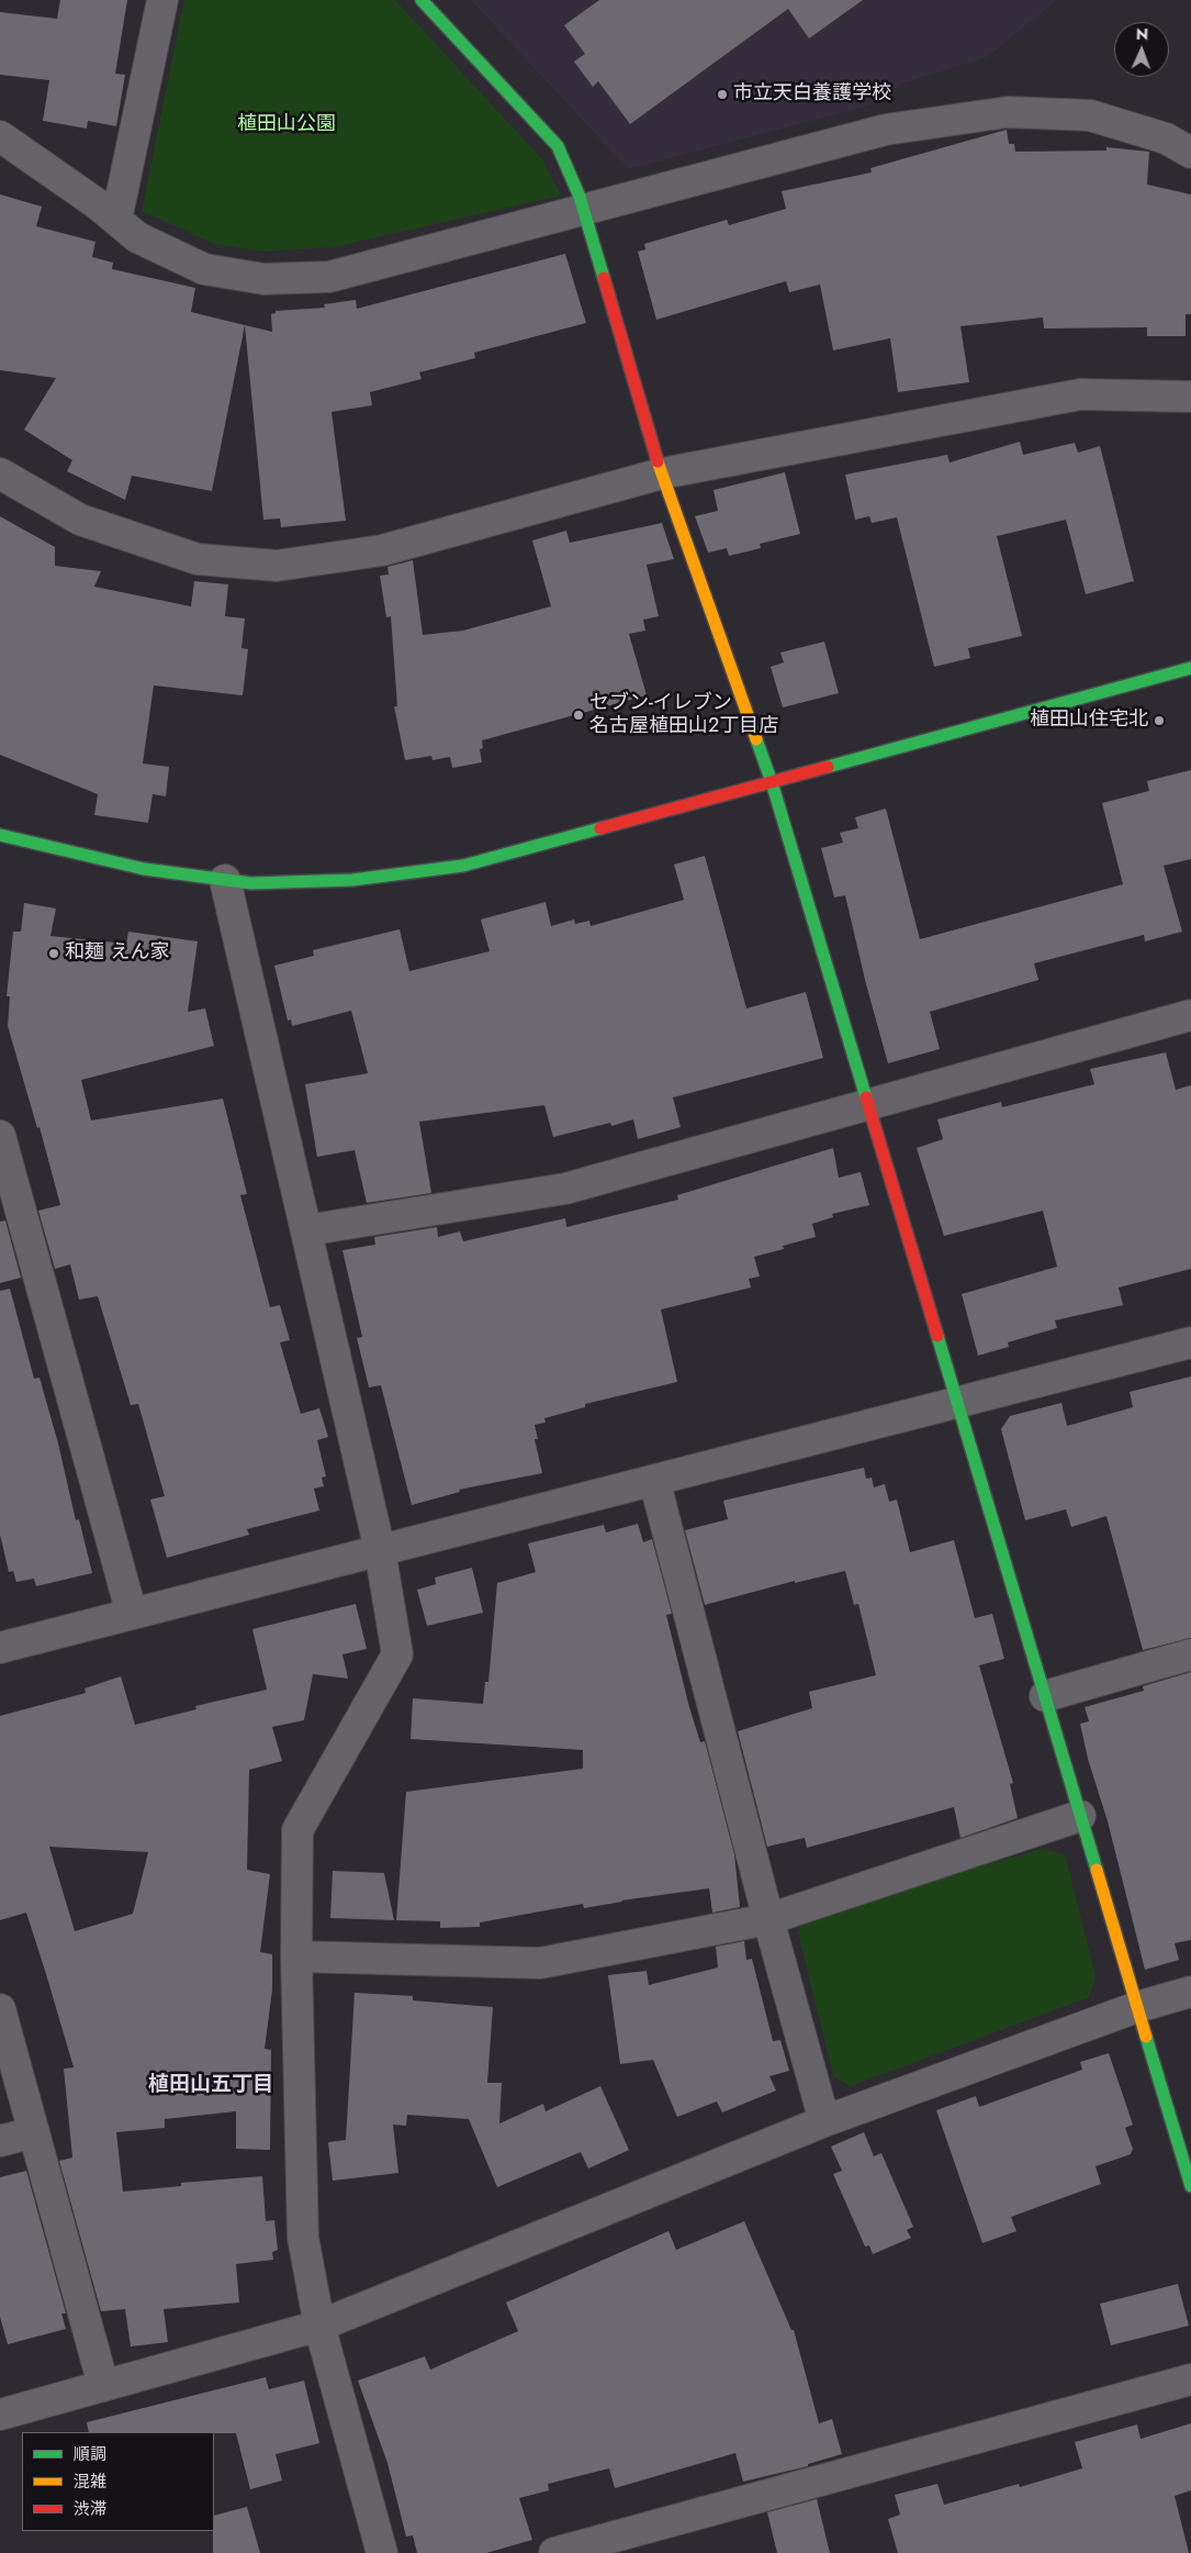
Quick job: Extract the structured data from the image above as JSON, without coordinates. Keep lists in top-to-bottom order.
{
  "districts": ["植田山五丁目"],
  "parks": ["植田山公園"],
  "places": [
    "市立天白養護学校",
    "セブン-イレブン 名古屋植田山2丁目店",
    "植田山住宅北",
    "和麺 えん家"
  ],
  "legend": ["順調", "混雑", "渋滞"],
  "north": "top"
}
